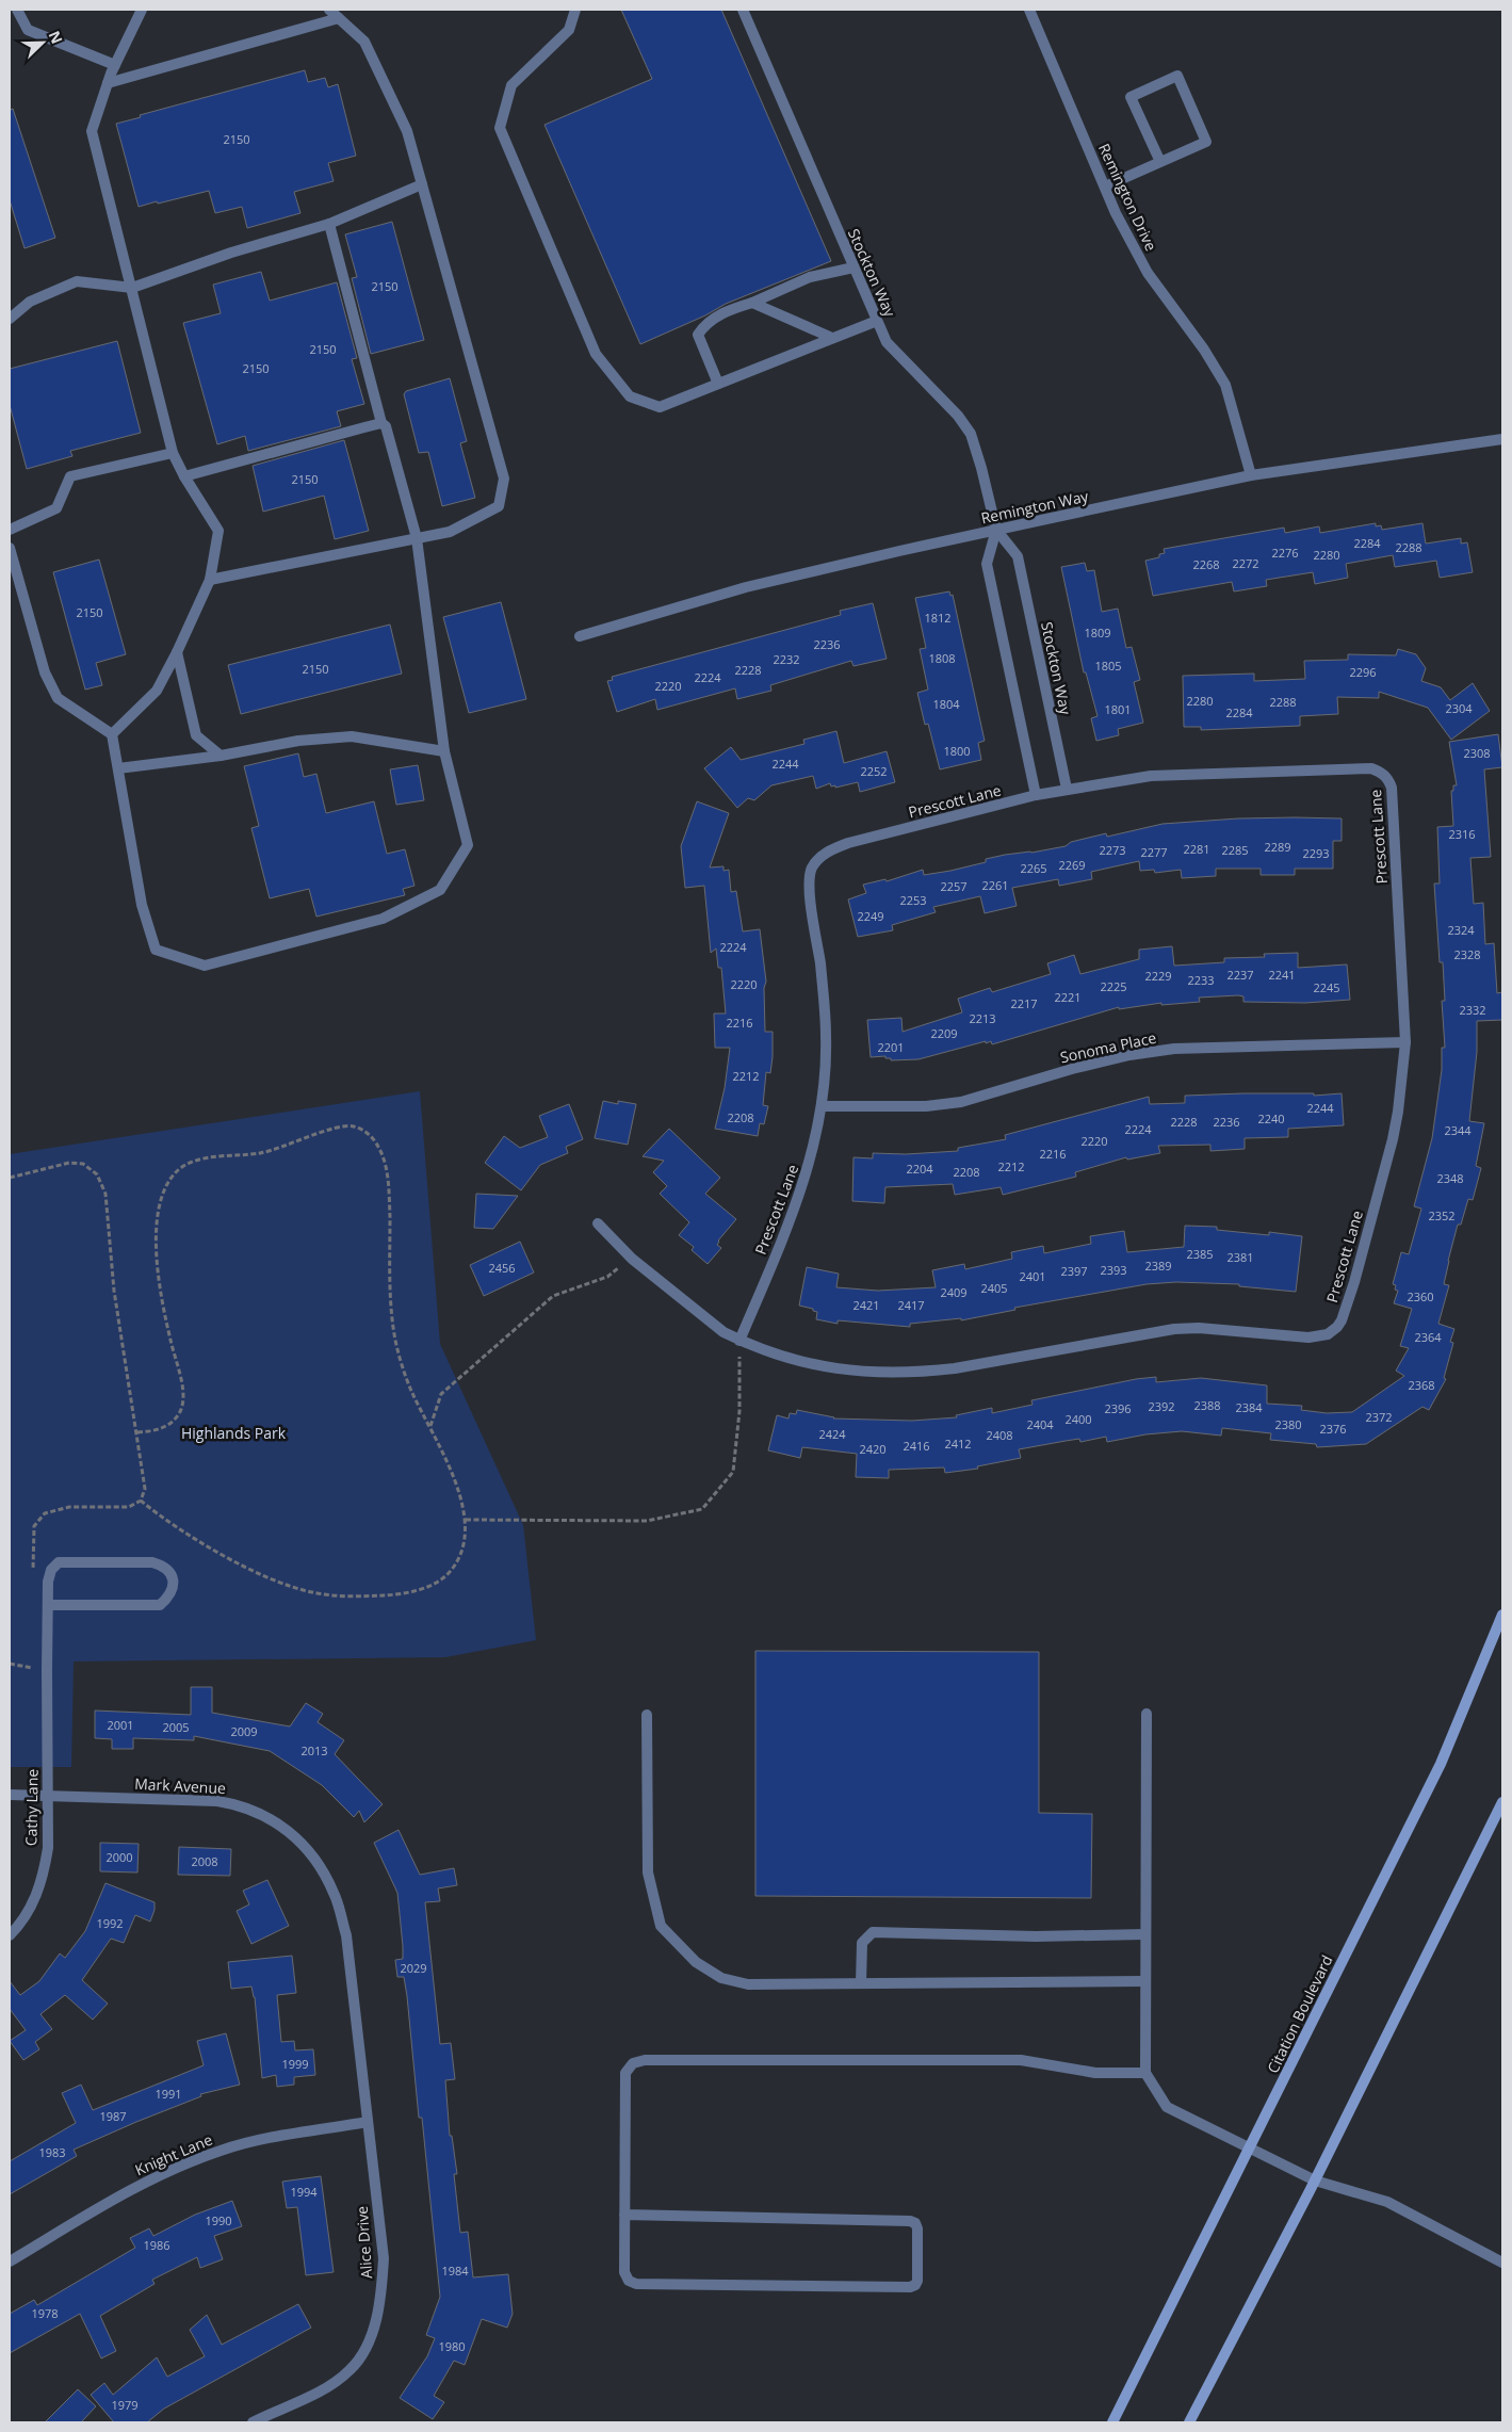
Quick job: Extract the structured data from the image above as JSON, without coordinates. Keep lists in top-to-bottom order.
{
  "streets": {
    "main road": ["Citation Boulevard"],
    "street": [
      "Remington Drive",
      "Stockton Way",
      "Remington Way",
      "Prescott Lane",
      "Sonoma Place",
      "Mark Avenue",
      "Cathy Lane",
      "Knight Lane",
      "Alice Drive"
    ]
  },
  "crossings": [
    ["Remington Drive", "Remington Way"],
    ["Stockton Way", "Remington Way"],
    ["Stockton Way", "Prescott Lane"],
    ["Prescott Lane", "Sonoma Place"],
    ["Mark Avenue", "Cathy Lane"],
    ["Mark Avenue", "Knight Lane"],
    ["Mark Avenue", "Alice Drive"],
    ["Knight Lane", "Alice Drive"]
  ],
  "parks": ["Highlands Park"],
  "house_numbers": [
    "2150",
    "2150",
    "2150",
    "2150",
    "2150",
    "2284",
    "2288",
    "2276",
    "2280",
    "2272",
    "2268",
    "2150",
    "1812",
    "1809",
    "2236",
    "1808",
    "2232",
    "1805",
    "2150",
    "2228",
    "2296",
    "2224",
    "2220",
    "2280",
    "2288",
    "1804",
    "2304",
    "1801",
    "2284",
    "1800",
    "2308",
    "2244",
    "2252",
    "2316",
    "2289",
    "2281",
    "2273",
    "2285",
    "2277",
    "2293",
    "2269",
    "2265",
    "2261",
    "2257",
    "2253",
    "2249",
    "2324",
    "2224",
    "2328",
    "2237",
    "2241",
    "2229",
    "2233",
    "2220",
    "2225",
    "2245",
    "2221",
    "2217",
    "2332",
    "2213",
    "2216",
    "2209",
    "2201",
    "2212",
    "2244",
    "2208",
    "2240",
    "2228",
    "2236",
    "2224",
    "2344",
    "2220",
    "2216",
    "2212",
    "2204",
    "2208",
    "2348",
    "2352",
    "2385",
    "2381",
    "2389",
    "2456",
    "2393",
    "2397",
    "2401",
    "2405",
    "2409",
    "2360",
    "2421",
    "2417",
    "2364",
    "2368",
    "2388",
    "2392",
    "2384",
    "2396",
    "2372",
    "2400",
    "2404",
    "2380",
    "2376",
    "2424",
    "2408",
    "2412",
    "2416",
    "2420",
    "2001",
    "2005",
    "2009",
    "2013",
    "2000",
    "2008",
    "1992",
    "2029",
    "1999",
    "1991",
    "1987",
    "1983",
    "1994",
    "1990",
    "1986",
    "1984",
    "1978",
    "1980",
    "1979"
  ],
  "north": "top right"
}
